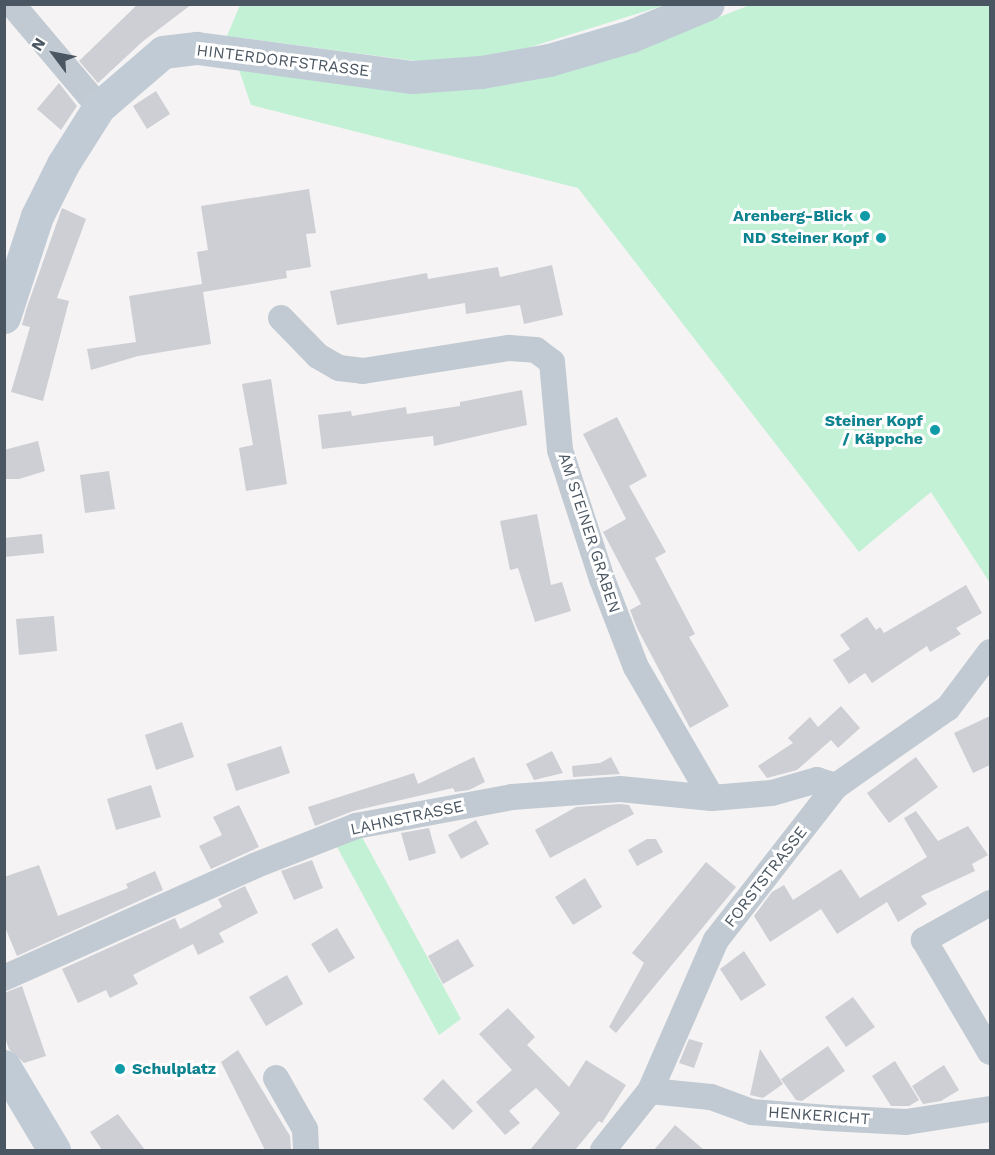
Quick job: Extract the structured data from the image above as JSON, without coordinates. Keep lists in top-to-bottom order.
{
  "streets": {
    "street": [
      "HINTERDORFSTRASSE",
      "AM STEINER GRABEN",
      "LAHNSTRASSE",
      "FORSTSTRASSE",
      "HENKERICHT"
    ]
  },
  "crossings": [
    ["AM STEINER GRABEN", "LAHNSTRASSE"],
    ["LAHNSTRASSE", "FORSTSTRASSE"],
    ["FORSTSTRASSE", "HENKERICHT"]
  ],
  "places": [
    "Arenberg-Blick",
    "ND Steiner Kopf",
    "Steiner Kopf / Käppche",
    "Schulplatz"
  ],
  "north": "top left"
}
